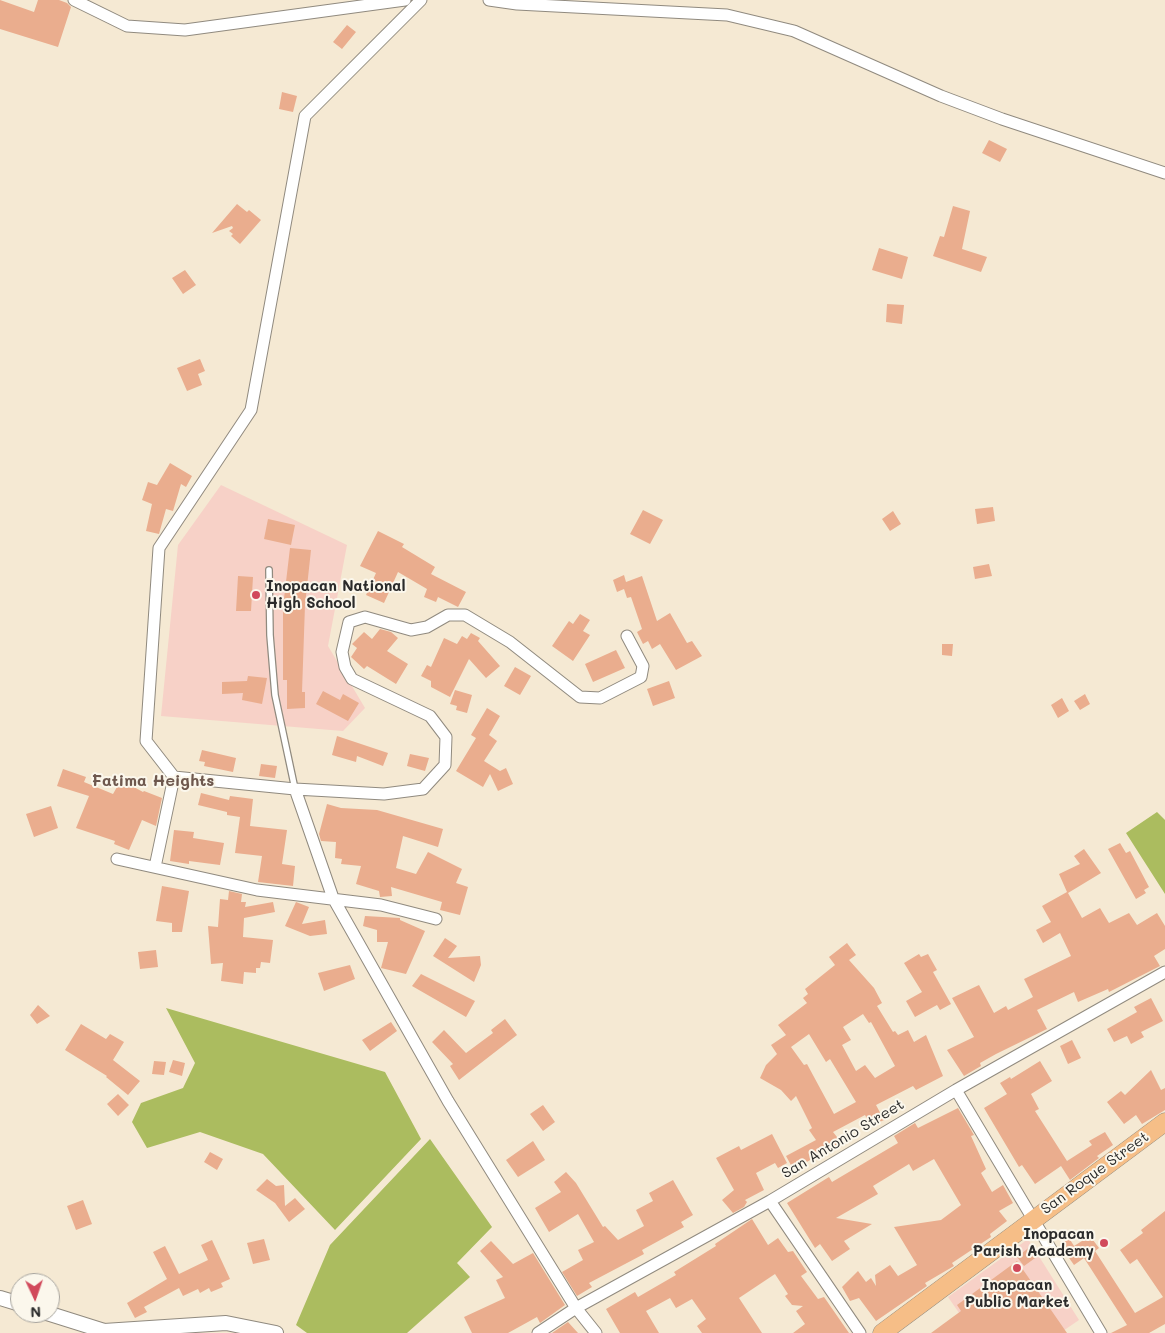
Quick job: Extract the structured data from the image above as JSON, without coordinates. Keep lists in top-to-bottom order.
{
  "streets": {
    "main road": ["San Roque Street"],
    "street": ["San Antonio Street"]
  },
  "districts": ["Fatima Heights"],
  "places": ["Inopacan National High School", "Inopacan Parish Academy", "Inopacan Public Market"],
  "north": "bottom"
}
